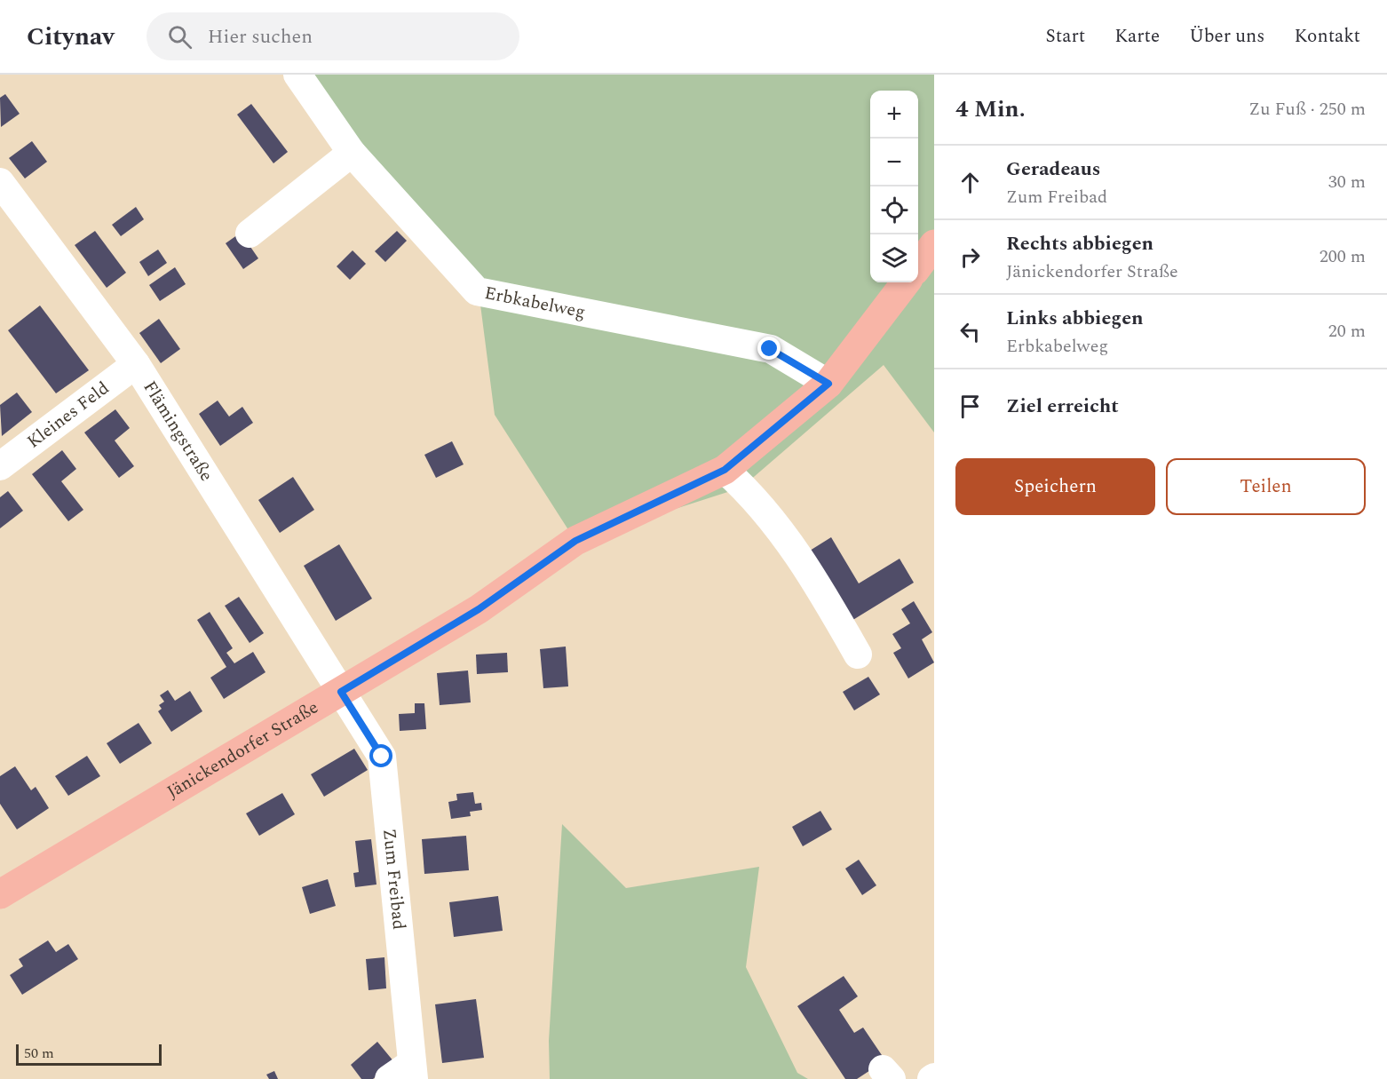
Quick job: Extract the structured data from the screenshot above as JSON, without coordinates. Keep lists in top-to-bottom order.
{
  "streets": {
    "main road": ["Jänickendorfer Straße"],
    "street": [
      "Erbkabelweg",
      "Kleines Feld",
      "Flämingstraße",
      "Zum Freibad"
    ]
  },
  "crossings": [
    ["Erbkabelweg", "Jänickendorfer Straße"],
    ["Kleines Feld", "Flämingstraße"],
    ["Flämingstraße", "Jänickendorfer Straße"],
    ["Flämingstraße", "Zum Freibad"],
    ["Jänickendorfer Straße", "Zum Freibad"]
  ],
  "scale_bar": "50 m",
  "page": {
    "header": "Citynav",
    "search": "Hier suchen",
    "nav": [
      "Start",
      "Karte",
      "Über uns",
      "Kontakt"
    ],
    "heading": ["4 Min.", "Zu Fuß · 250 m"],
    "map_buttons": ["+", "−"],
    "list": [
      ["Geradeaus", "Zum Freibad", "30 m"],
      ["Rechts abbiegen", "Jänickendorfer Straße", "200 m"],
      ["Links abbiegen", "Erbkabelweg", "20 m"],
      "Ziel erreicht"
    ],
    "buttons": ["Speichern", "Teilen"],
    "scale": "50 m"
  }
}
